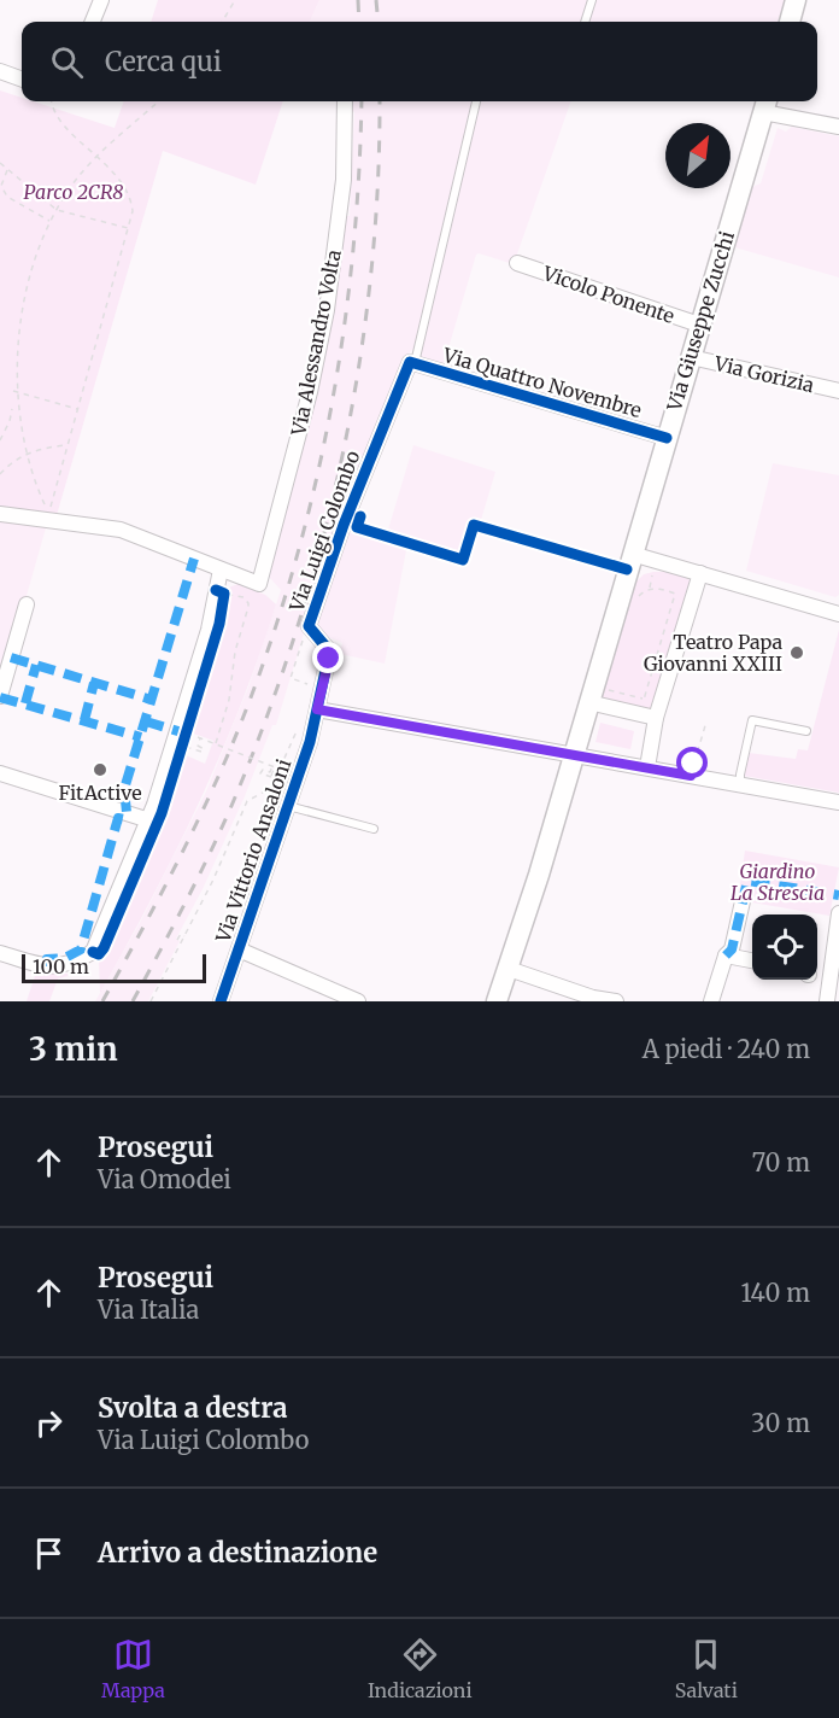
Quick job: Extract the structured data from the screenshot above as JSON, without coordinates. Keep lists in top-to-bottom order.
{
  "streets": {
    "street": [
      "Vicolo Ponente",
      "Via Giuseppe Zucchi",
      "Via Alessandro Volta",
      "Via Gorizia",
      "Via Quattro Novembre",
      "Via Luigi Colombo",
      "Via Vittorio Ansaloni"
    ]
  },
  "crossings": [
    ["Vicolo Ponente", "Via Giuseppe Zucchi"],
    ["Via Giuseppe Zucchi", "Via Gorizia"],
    ["Via Giuseppe Zucchi", "Via Quattro Novembre"],
    ["Via Quattro Novembre", "Via Luigi Colombo"],
    ["Via Luigi Colombo", "Via Vittorio Ansaloni"]
  ],
  "parks": ["Parco 2CR8", "Giardino La Strescia"],
  "places": ["Teatro Papa Giovanni XXIII", "FitActive"],
  "scale_bar": "100 m",
  "north": "top right",
  "page": {
    "search": "Cerca qui",
    "scale": "100 m",
    "heading": ["3 min", "A piedi · 240 m"],
    "list": [
      ["Prosegui", "Via Omodei", "70 m"],
      ["Prosegui", "Via Italia", "140 m"],
      ["Svolta a destra", "Via Luigi Colombo", "30 m"],
      "Arrivo a destinazione"
    ],
    "nav": ["Mappa", "Indicazioni", "Salvati"]
  }
}
